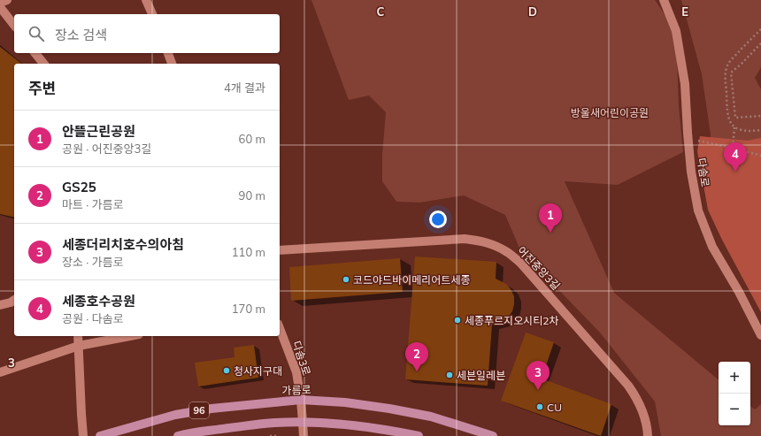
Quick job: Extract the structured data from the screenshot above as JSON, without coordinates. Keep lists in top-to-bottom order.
{
  "streets": {
    "main road": ["가름로", "96"],
    "street": ["다솜로", "어진중앙3길", "다솜3로"]
  },
  "crossings": [
    ["다솜3로", "가름로"],
    ["다솜3로", "96"]
  ],
  "parks": ["방울새어린이공원"],
  "places": [
    "코드야드바이메리어트세종",
    "세종푸르지오시티2차",
    "청사지구대",
    "세븐일레븐",
    "CU"
  ],
  "page": {
    "search": "장소 검색",
    "heading": ["주변", "4개 결과"],
    "list": [
      {
        "mark": "1",
        "name": "안뜰근린공원",
        "note": "공원 · 어진중앙3길",
        "value": "60 m"
      },
      {
        "mark": "2",
        "name": "GS25",
        "note": "마트 · 가름로",
        "value": "90 m"
      },
      {
        "mark": "3",
        "name": "세종더리치호수의아침",
        "note": "장소 · 가름로",
        "value": "110 m"
      },
      {
        "mark": "4",
        "name": "세종호수공원",
        "note": "공원 · 다솜로",
        "value": "170 m"
      }
    ],
    "pins": [
      "4",
      "1",
      "2",
      "3"
    ],
    "map_buttons": ["+", "−"]
  },
  "grid": {
    "columns": ["C", "D", "E"],
    "rows": ["3"]
  }
}
